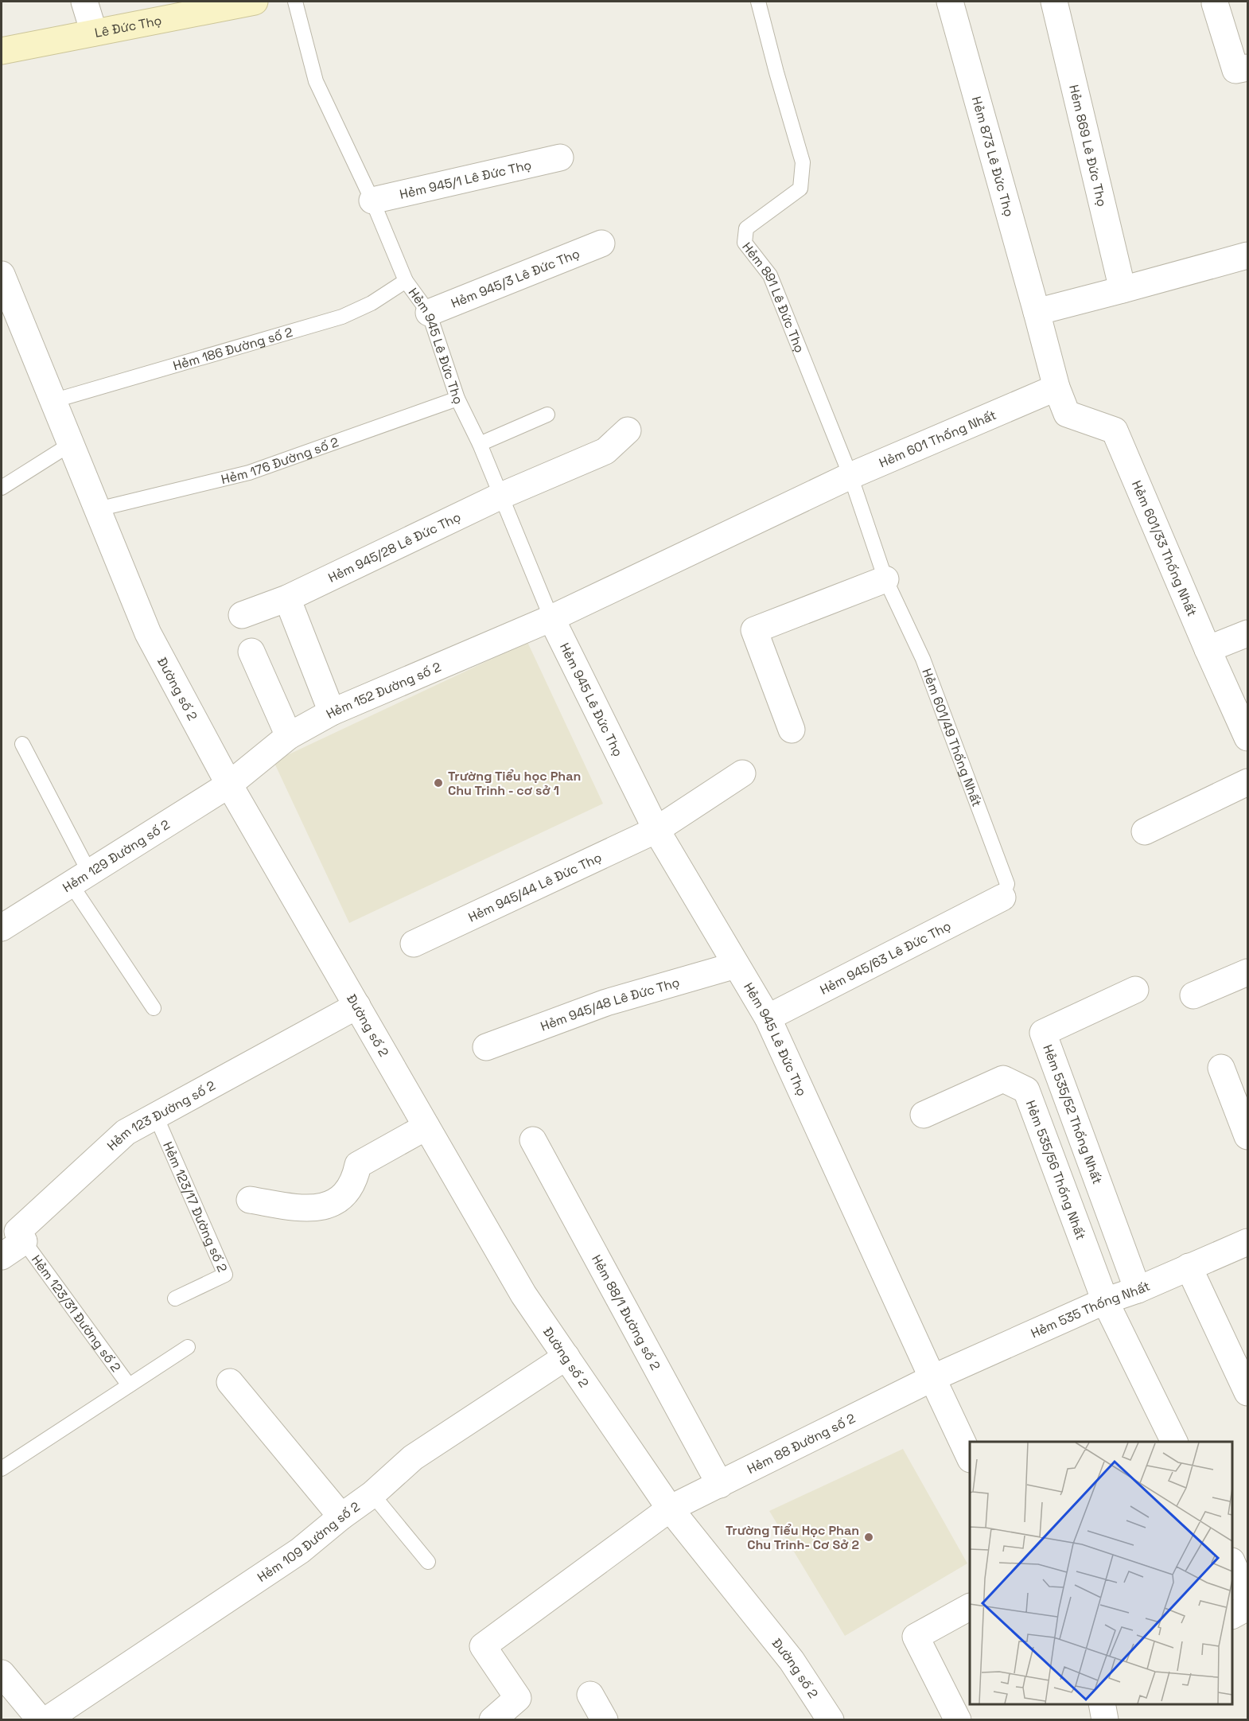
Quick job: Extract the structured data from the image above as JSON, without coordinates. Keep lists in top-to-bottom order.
{
  "streets": {
    "main road": ["Lê Đức Thọ"],
    "street": [
      "Hẻm 869 Lê Đức Thọ",
      "Hẻm 873 Lê Đức Thọ",
      "Hẻm 945/1 Lê Đức Thọ",
      "Hẻm 945/3 Lê Đức Thọ",
      "Hẻm 945 Lê Đức Thọ",
      "Hẻm 601 Thống Nhất",
      "Hẻm 945/28 Lê Đức Thọ",
      "Hẻm 601/33 Thống Nhất",
      "Đường số 2",
      "Hẻm 152 Đường số 2",
      "Hẻm 129 Đường số 2",
      "Hẻm 945/44 Lê Đức Thọ",
      "Hẻm 945/63 Lê Đức Thọ",
      "Hẻm 945/48 Lê Đức Thọ",
      "Hẻm 535/52 Thống Nhất",
      "Hẻm 123 Đường số 2",
      "Hẻm 535/56 Thống Nhất",
      "Hẻm 535 Thống Nhất",
      "Hẻm 88/1 Đường số 2",
      "Hẻm 88 Đường số 2",
      "Hẻm 109 Đường số 2"
    ],
    "lane": [
      "Hẻm 891 Lê Đức Thọ",
      "Hẻm 186 Đường số 2",
      "Hẻm 176 Đường số 2",
      "Hẻm 601/49 Thống Nhất",
      "Hẻm 123/17 Đường số 2",
      "Hẻm 123/31 Đường số 2"
    ]
  },
  "crossings": [
    ["Hẻm 945/1 Lê Đức Thọ", "Hẻm 945 Lê Đức Thọ"],
    ["Hẻm 945/3 Lê Đức Thọ", "Hẻm 945 Lê Đức Thọ"],
    ["Hẻm 891 Lê Đức Thọ", "Hẻm 601 Thống Nhất"],
    ["Hẻm 891 Lê Đức Thọ", "Hẻm 601/49 Thống Nhất"],
    ["Hẻm 945 Lê Đức Thọ", "Hẻm 186 Đường số 2"],
    ["Hẻm 945 Lê Đức Thọ", "Hẻm 601 Thống Nhất"],
    ["Hẻm 945 Lê Đức Thọ", "Hẻm 176 Đường số 2"],
    ["Hẻm 945 Lê Đức Thọ", "Hẻm 945/28 Lê Đức Thọ"],
    ["Hẻm 945 Lê Đức Thọ", "Hẻm 152 Đường số 2"],
    ["Hẻm 945 Lê Đức Thọ", "Hẻm 945/44 Lê Đức Thọ"],
    ["Hẻm 945 Lê Đức Thọ", "Hẻm 945/63 Lê Đức Thọ"],
    ["Hẻm 945 Lê Đức Thọ", "Hẻm 945/48 Lê Đức Thọ"],
    ["Hẻm 945 Lê Đức Thọ", "Hẻm 535 Thống Nhất"],
    ["Hẻm 945 Lê Đức Thọ", "Hẻm 88 Đường số 2"],
    ["Hẻm 186 Đường số 2", "Đường số 2"],
    ["Hẻm 601 Thống Nhất", "Hẻm 601/33 Thống Nhất"],
    ["Hẻm 601 Thống Nhất", "Hẻm 152 Đường số 2"],
    ["Hẻm 601 Thống Nhất", "Hẻm 601/49 Thống Nhất"],
    ["Hẻm 176 Đường số 2", "Đường số 2"],
    ["Đường số 2", "Hẻm 152 Đường số 2"],
    ["Đường số 2", "Hẻm 129 Đường số 2"],
    ["Đường số 2", "Hẻm 123 Đường số 2"],
    ["Đường số 2", "Hẻm 88 Đường số 2"],
    ["Đường số 2", "Hẻm 109 Đường số 2"],
    ["Hẻm 152 Đường số 2", "Hẻm 129 Đường số 2"],
    ["Hẻm 601/49 Thống Nhất", "Hẻm 945/63 Lê Đức Thọ"],
    ["Hẻm 535/52 Thống Nhất", "Hẻm 535 Thống Nhất"],
    ["Hẻm 123 Đường số 2", "Hẻm 123/17 Đường số 2"],
    ["Hẻm 123 Đường số 2", "Hẻm 123/31 Đường số 2"],
    ["Hẻm 535/56 Thống Nhất", "Hẻm 535 Thống Nhất"],
    ["Hẻm 535 Thống Nhất", "Hẻm 88 Đường số 2"],
    ["Hẻm 88/1 Đường số 2", "Hẻm 88 Đường số 2"]
  ],
  "places": ["Trường Tiểu học Phan Chu Trinh - cơ sở 1", "Trường Tiểu Học Phan Chu Trinh- Cơ Sở 2"]
}
